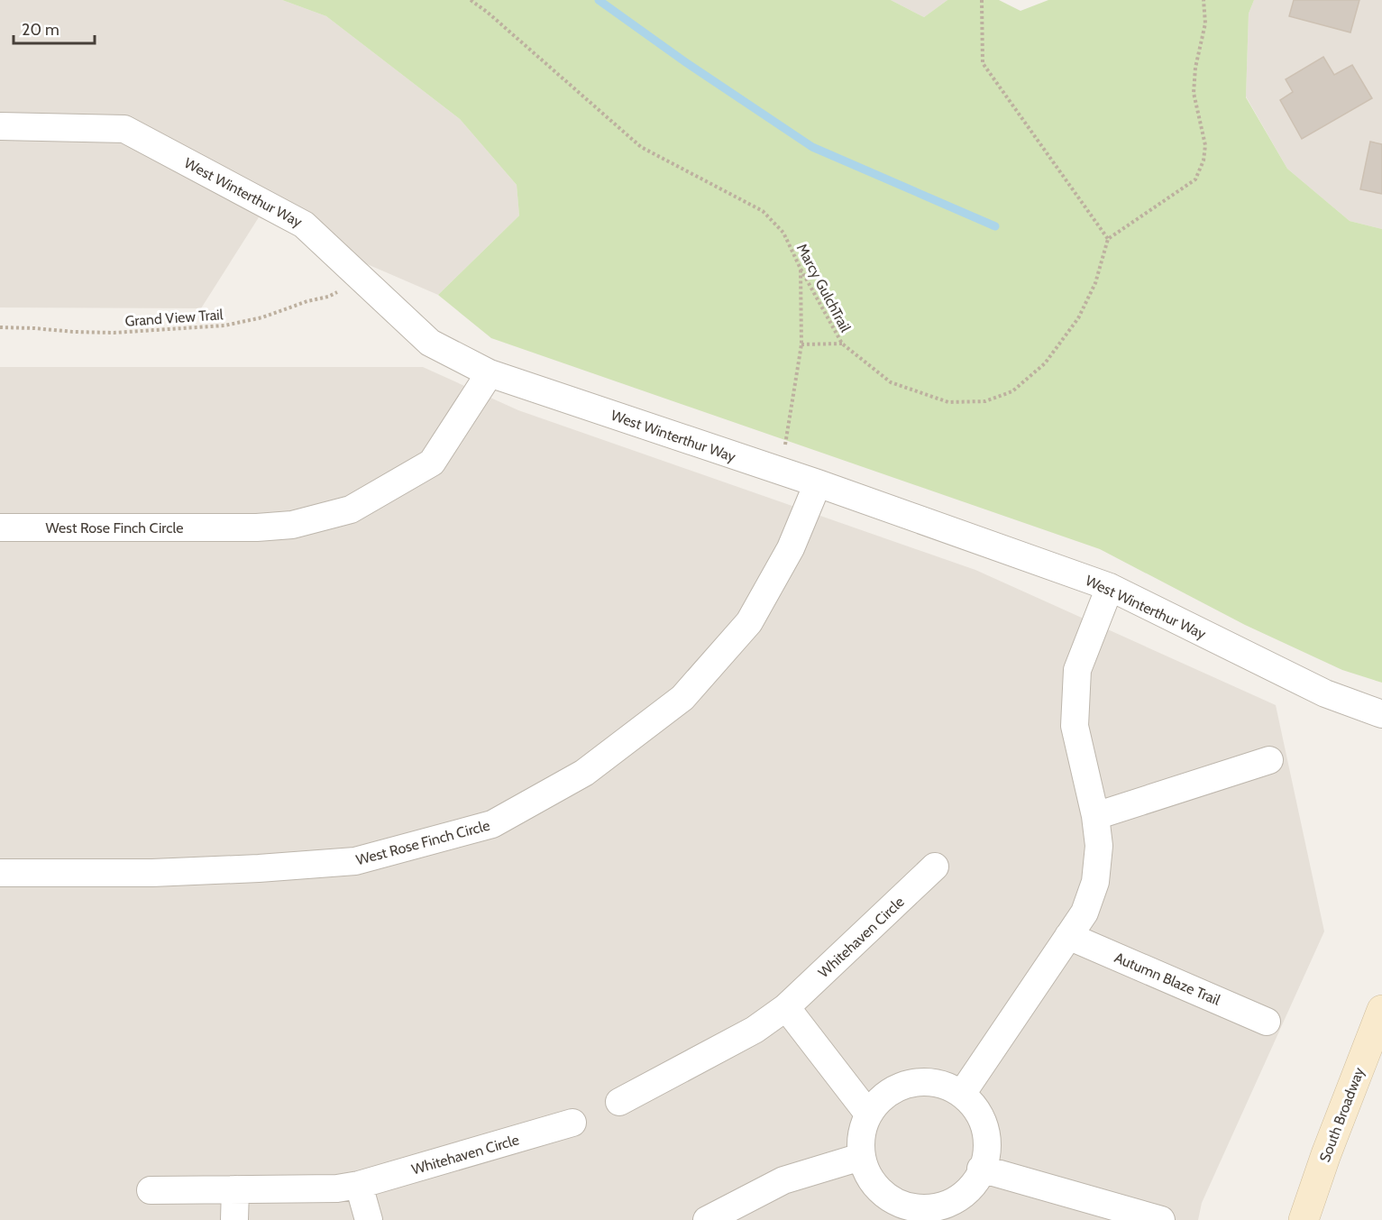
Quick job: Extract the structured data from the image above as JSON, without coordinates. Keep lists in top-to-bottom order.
{
  "streets": {
    "main road": ["South Broadway"],
    "street": [
      "West Winterthur Way",
      "West Rose Finch Circle",
      "Whitehaven Circle",
      "Autumn Blaze Trail"
    ],
    "path": ["Marcy GulchTrail", "Grand View Trail"]
  },
  "crossings": [
    ["West Winterthur Way", "West Rose Finch Circle"]
  ],
  "scale_bar": "20 m"
}
